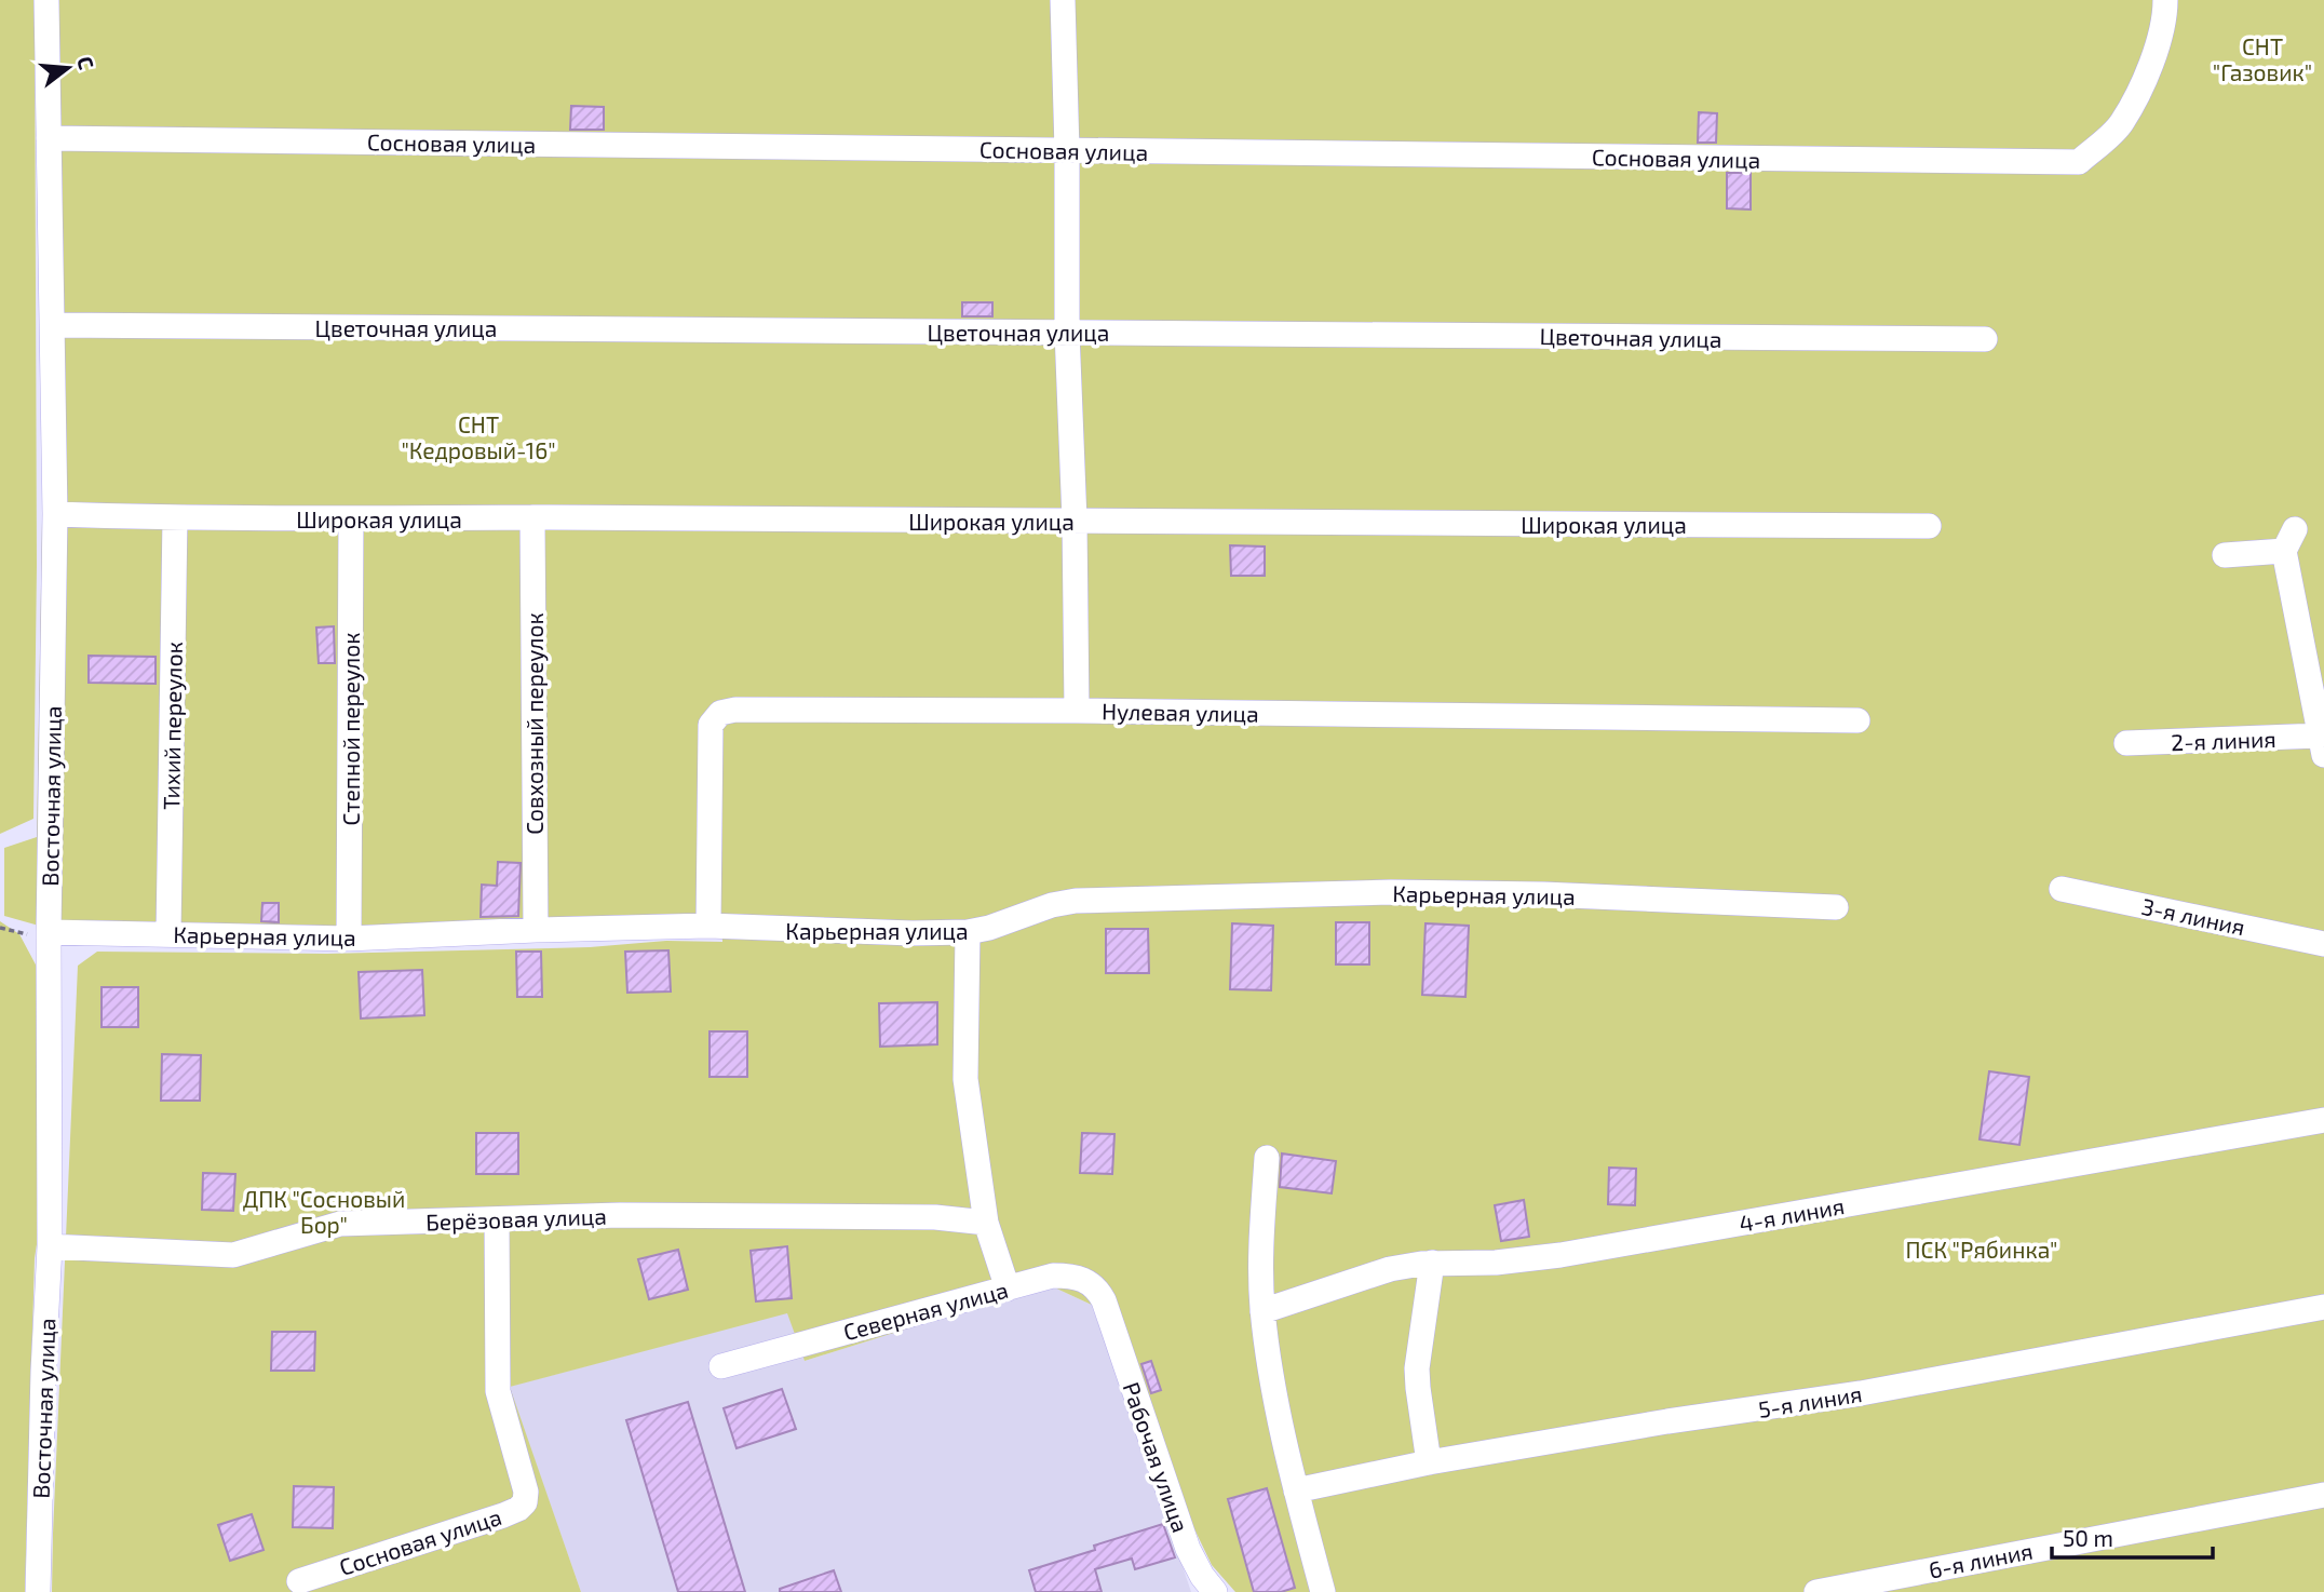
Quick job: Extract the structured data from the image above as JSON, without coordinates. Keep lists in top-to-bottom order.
{
  "streets": {
    "street": [
      "Сосновая улица",
      "Цветочная улица",
      "Широкая улица",
      "Нулевая улица",
      "Совхозный переулок",
      "Тихий переулок",
      "Степной переулок",
      "2-я линия",
      "Восточная улица",
      "Карьерная улица",
      "3-я линия",
      "4-я линия",
      "Берёзовая улица",
      "Северная улица",
      "5-я линия",
      "Рабочая улица",
      "6-я линия"
    ]
  },
  "crossings": [
    ["Сосновая улица", "Восточная улица"],
    ["Сосновая улица", "Берёзовая улица"],
    ["Цветочная улица", "Восточная улица"],
    ["Широкая улица", "Совхозный переулок"],
    ["Широкая улица", "Тихий переулок"],
    ["Широкая улица", "Степной переулок"],
    ["Широкая улица", "Восточная улица"],
    ["Нулевая улица", "Карьерная улица"],
    ["Совхозный переулок", "Карьерная улица"],
    ["Тихий переулок", "Карьерная улица"],
    ["Степной переулок", "Карьерная улица"],
    ["Восточная улица", "Карьерная улица"],
    ["Восточная улица", "Берёзовая улица"],
    ["Северная улица", "Рабочая улица"]
  ],
  "parks": [
    "СНТ \"Газовик\"",
    "СНТ \"Кедровый-16\"",
    "ДПК \"Сосновый Бор\"",
    "ПСК \"Рябинка\""
  ],
  "scale_bar": "50 m",
  "north": "right"
}
